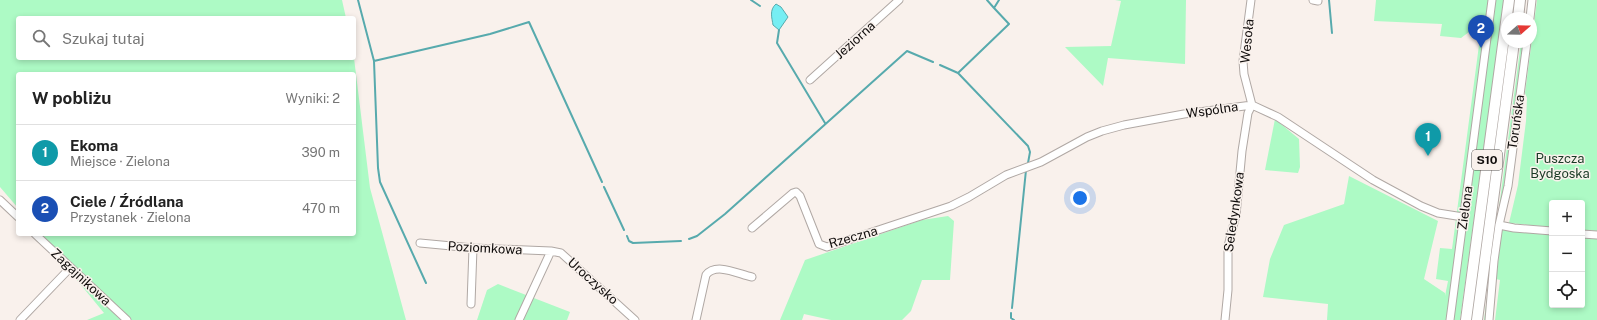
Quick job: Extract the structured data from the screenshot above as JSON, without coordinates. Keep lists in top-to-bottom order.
{
  "streets": {
    "highway": ["S10"],
    "street": [
      "Jeziorna",
      "Wesoła",
      "Wspólna",
      "Toruńska",
      "Zielona",
      "Seledynkowa",
      "Rzeczna",
      "Poziomkowa",
      "Zagajnikowa",
      "Uroczysko"
    ]
  },
  "crossings": [
    ["Wesoła", "Wspólna"],
    ["Wesoła", "Seledynkowa"],
    ["Wspólna", "Zielona"],
    ["Wspólna", "Seledynkowa"],
    ["Wspólna", "Rzeczna"],
    ["Poziomkowa", "Uroczysko"]
  ],
  "parks": ["Puszcza Bydgoska"],
  "north": "right",
  "page": {
    "pins": ["2", "1"],
    "search": "Szukaj tutaj",
    "heading": ["W pobliżu", "Wyniki: 2"],
    "list": [
      {
        "mark": "1",
        "name": "Ekoma",
        "note": "Miejsce · Zielona",
        "value": "390 m"
      },
      {
        "mark": "2",
        "name": "Ciele / Źródlana",
        "note": "Przystanek · Zielona",
        "value": "470 m"
      }
    ],
    "map_buttons": ["+", "−"]
  }
}
